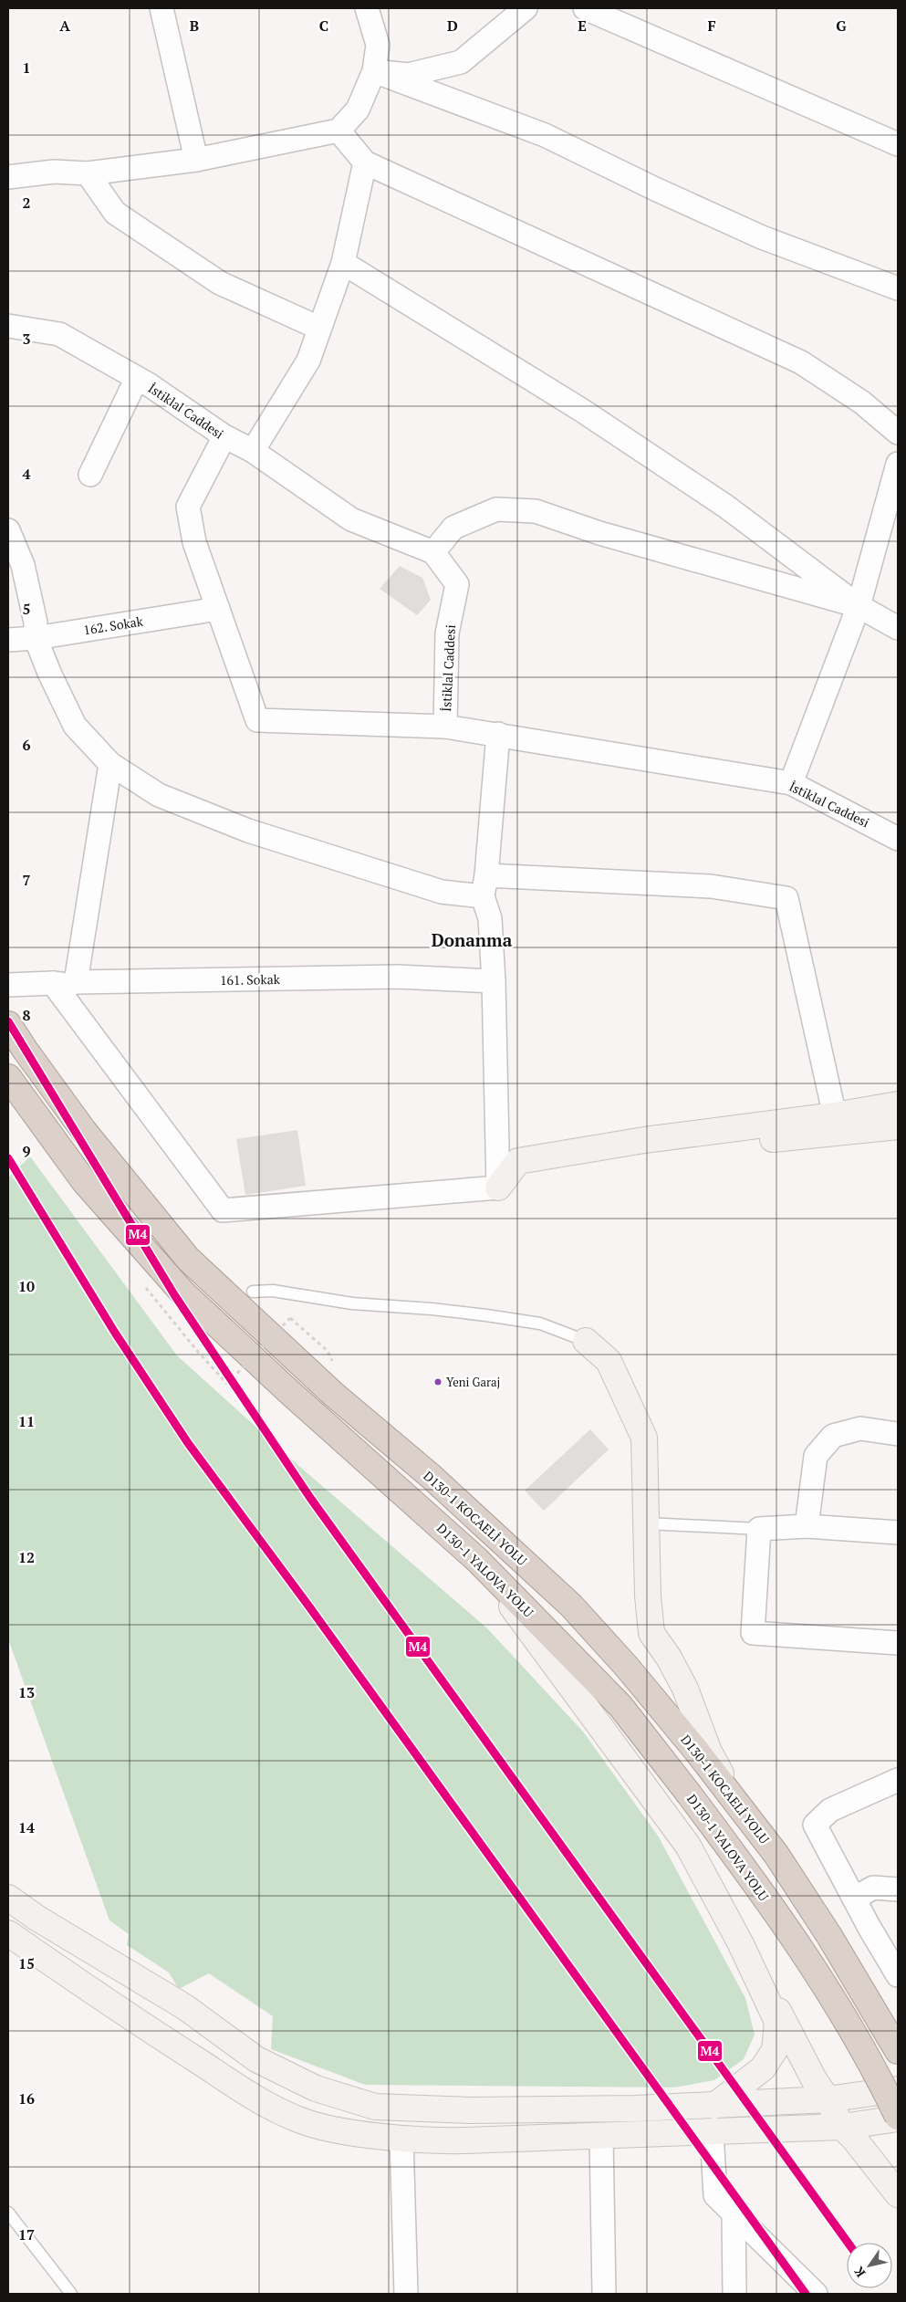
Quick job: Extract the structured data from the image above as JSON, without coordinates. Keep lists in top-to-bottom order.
{
  "streets": {
    "highway": ["D130-1 KOCAELİ YOLU", "D130-1 YALOVA YOLU"],
    "street": ["İstiklal Caddesi", "162. Sokak", "161. Sokak"]
  },
  "districts": ["Donanma"],
  "places": ["Yeni Garaj"],
  "lines": ["transit line M4"],
  "north": "bottom left",
  "grid": {
    "columns": [
      "A",
      "B",
      "C",
      "D",
      "E",
      "F",
      "G"
    ],
    "rows": [
      "1",
      "2",
      "3",
      "4",
      "5",
      "6",
      "7",
      "8",
      "9",
      "10",
      "11",
      "12",
      "13",
      "14",
      "15",
      "16",
      "17"
    ]
  }
}
